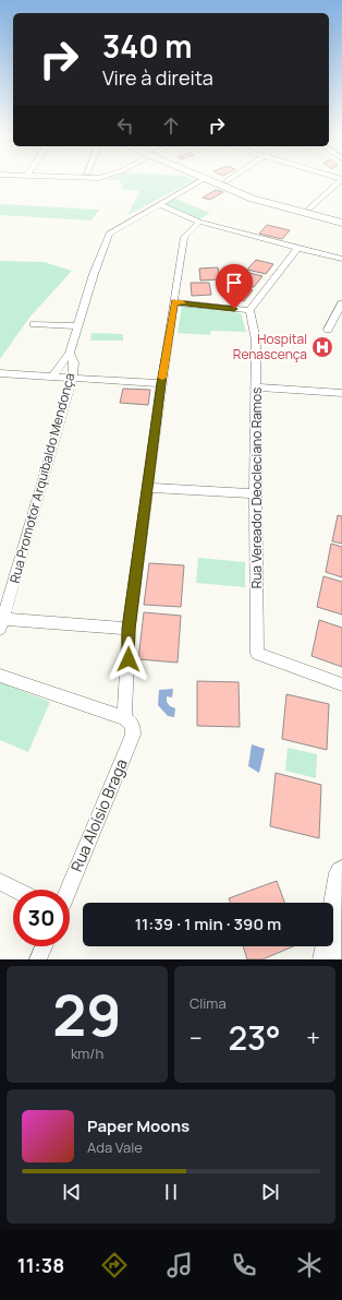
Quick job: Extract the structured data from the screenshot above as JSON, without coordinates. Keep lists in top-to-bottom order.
{
  "streets": {
    "street": ["Rua Promotor Arquibaldo Mendonça", "Rua Vereador Deocleciano Ramos", "Rua Aloísio Braga"]
  },
  "places": {
    "hospital": ["Hospital Renascença"]
  },
  "page": {
    "turn": ["340 m", "Vire à direita"],
    "limit": "30",
    "trip": "11:39 · 1 min · 390 m",
    "tile": [
      ["29", "km/h"],
      "Clima"
    ],
    "heat": ["−", "23°", "+"],
    "song": ["Paper Moons", "Ada Vale"],
    "tabs": "11:38"
  }
}
